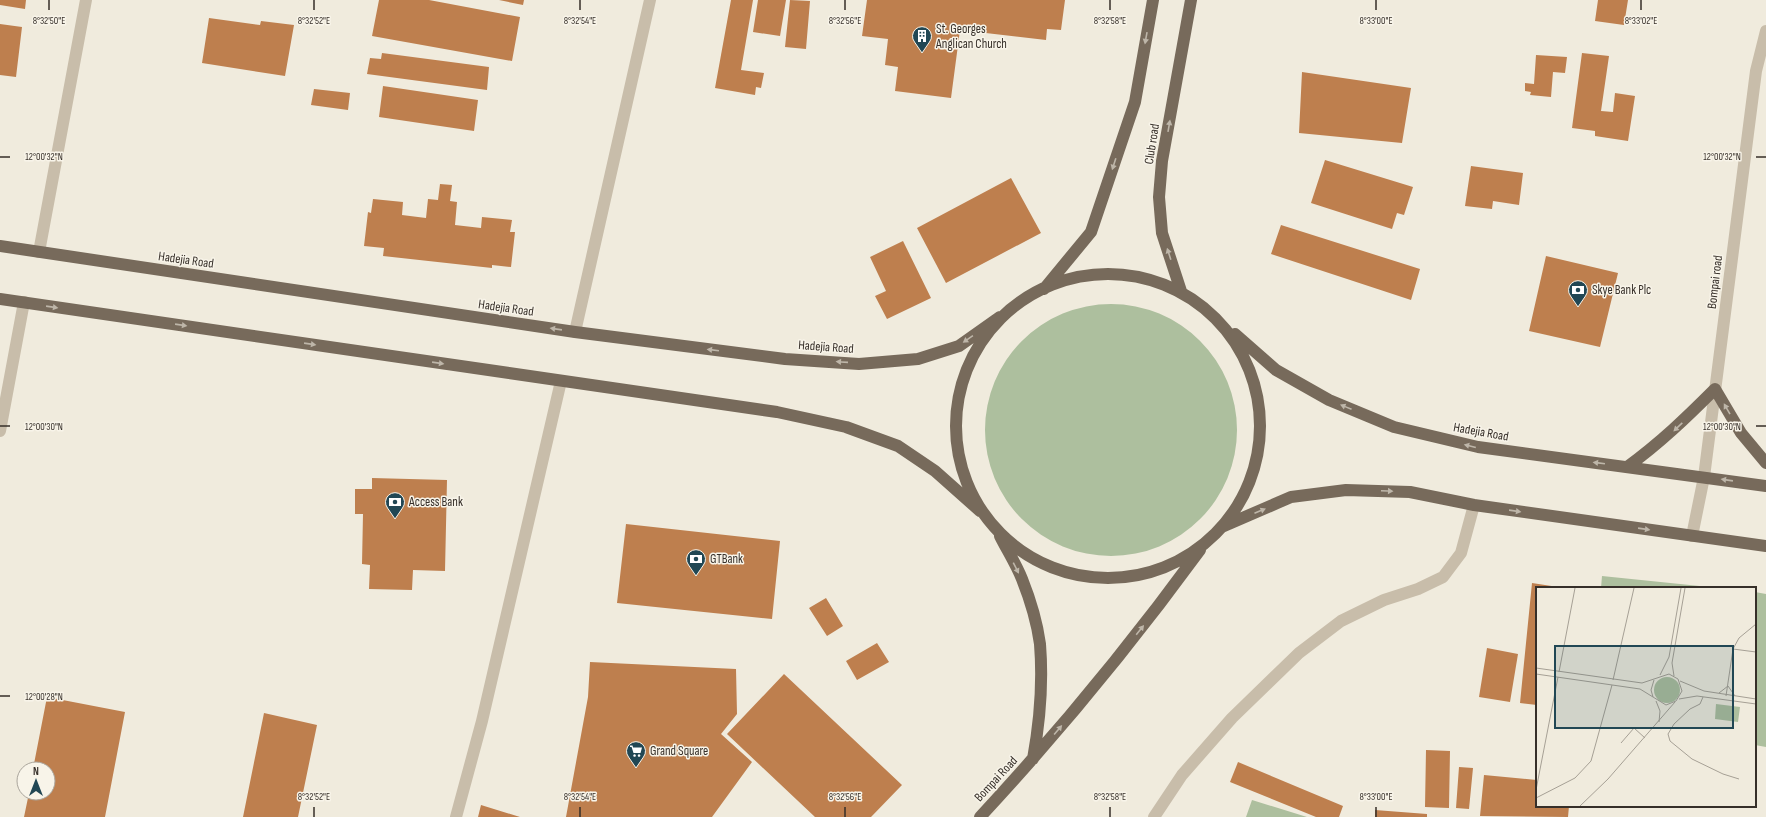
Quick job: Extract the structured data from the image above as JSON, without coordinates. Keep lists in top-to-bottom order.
{
  "streets": {
    "main road": ["Club road", "Hadejia Road", "Bompai Road"],
    "street": ["Bompai road"]
  },
  "crossings": [
    ["Hadejia Road", "Bompai road"]
  ],
  "one_way": ["Bompai Road"],
  "places": {
    "building": ["St. Georges Anglican Church"],
    "bank": ["Skye Bank Plc", "Access Bank", "GTBank"],
    "supermarket": ["Grand Square"]
  },
  "north": "top",
  "coordinates": [
    "8°32'50\"E",
    "8°32'52\"E",
    "8°32'54\"E",
    "8°32'56\"E",
    "8°32'58\"E",
    "8°33'00\"E",
    "8°33'02\"E",
    "12°00'32\"N",
    "12°00'30\"N",
    "12°00'28\"N"
  ]
}
